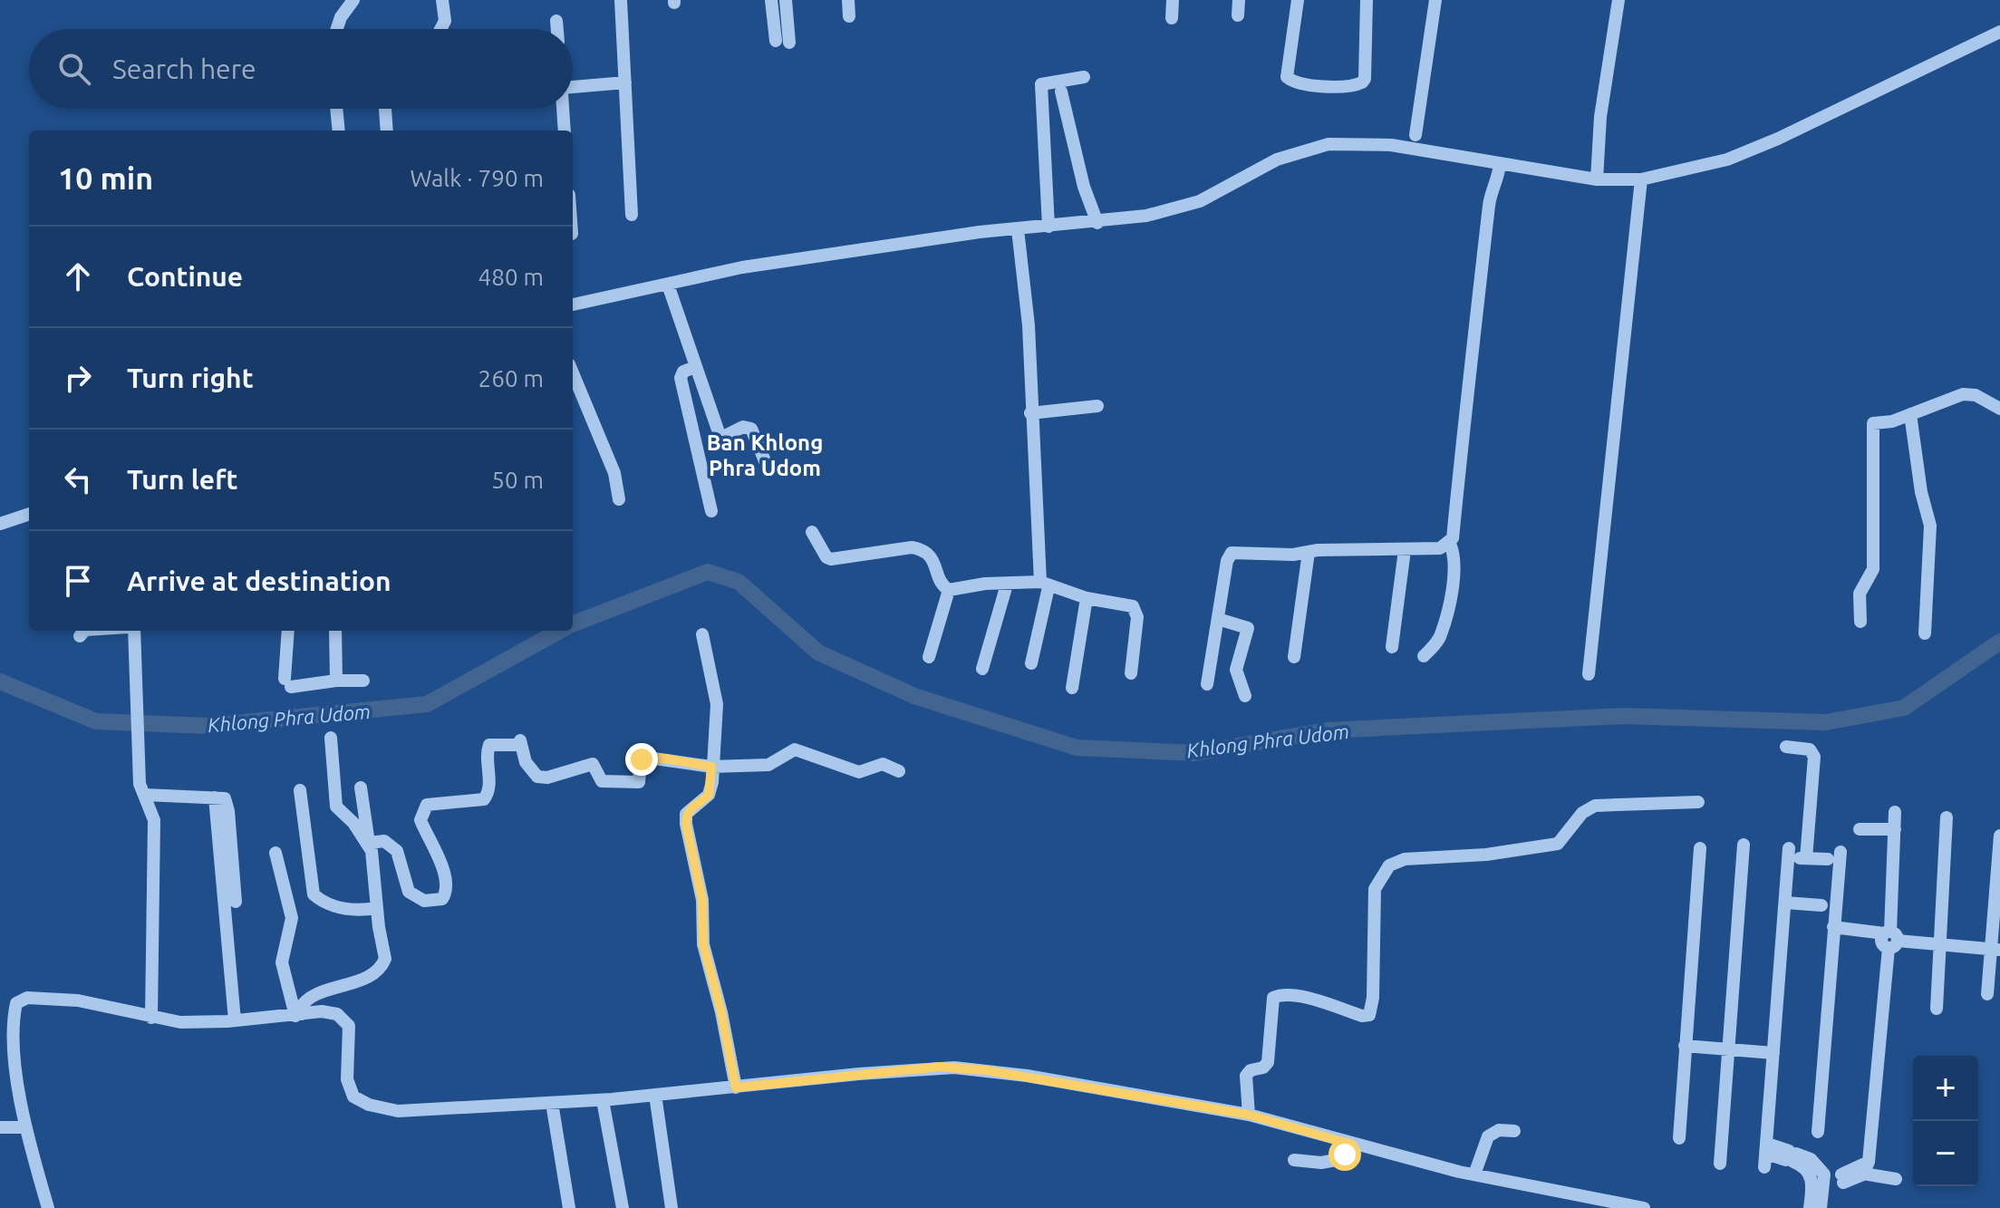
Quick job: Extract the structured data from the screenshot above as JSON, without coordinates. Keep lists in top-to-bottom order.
{
  "districts": ["Ban Khlong Phra Udom"],
  "water": ["Khlong Phra Udom"],
  "page": {
    "search": "Search here",
    "heading": ["10 min", "Walk · 790 m"],
    "list": [
      ["Continue", "480 m"],
      ["Turn right", "260 m"],
      ["Turn left", "50 m"],
      "Arrive at destination"
    ],
    "map_buttons": ["+", "−"]
  }
}
